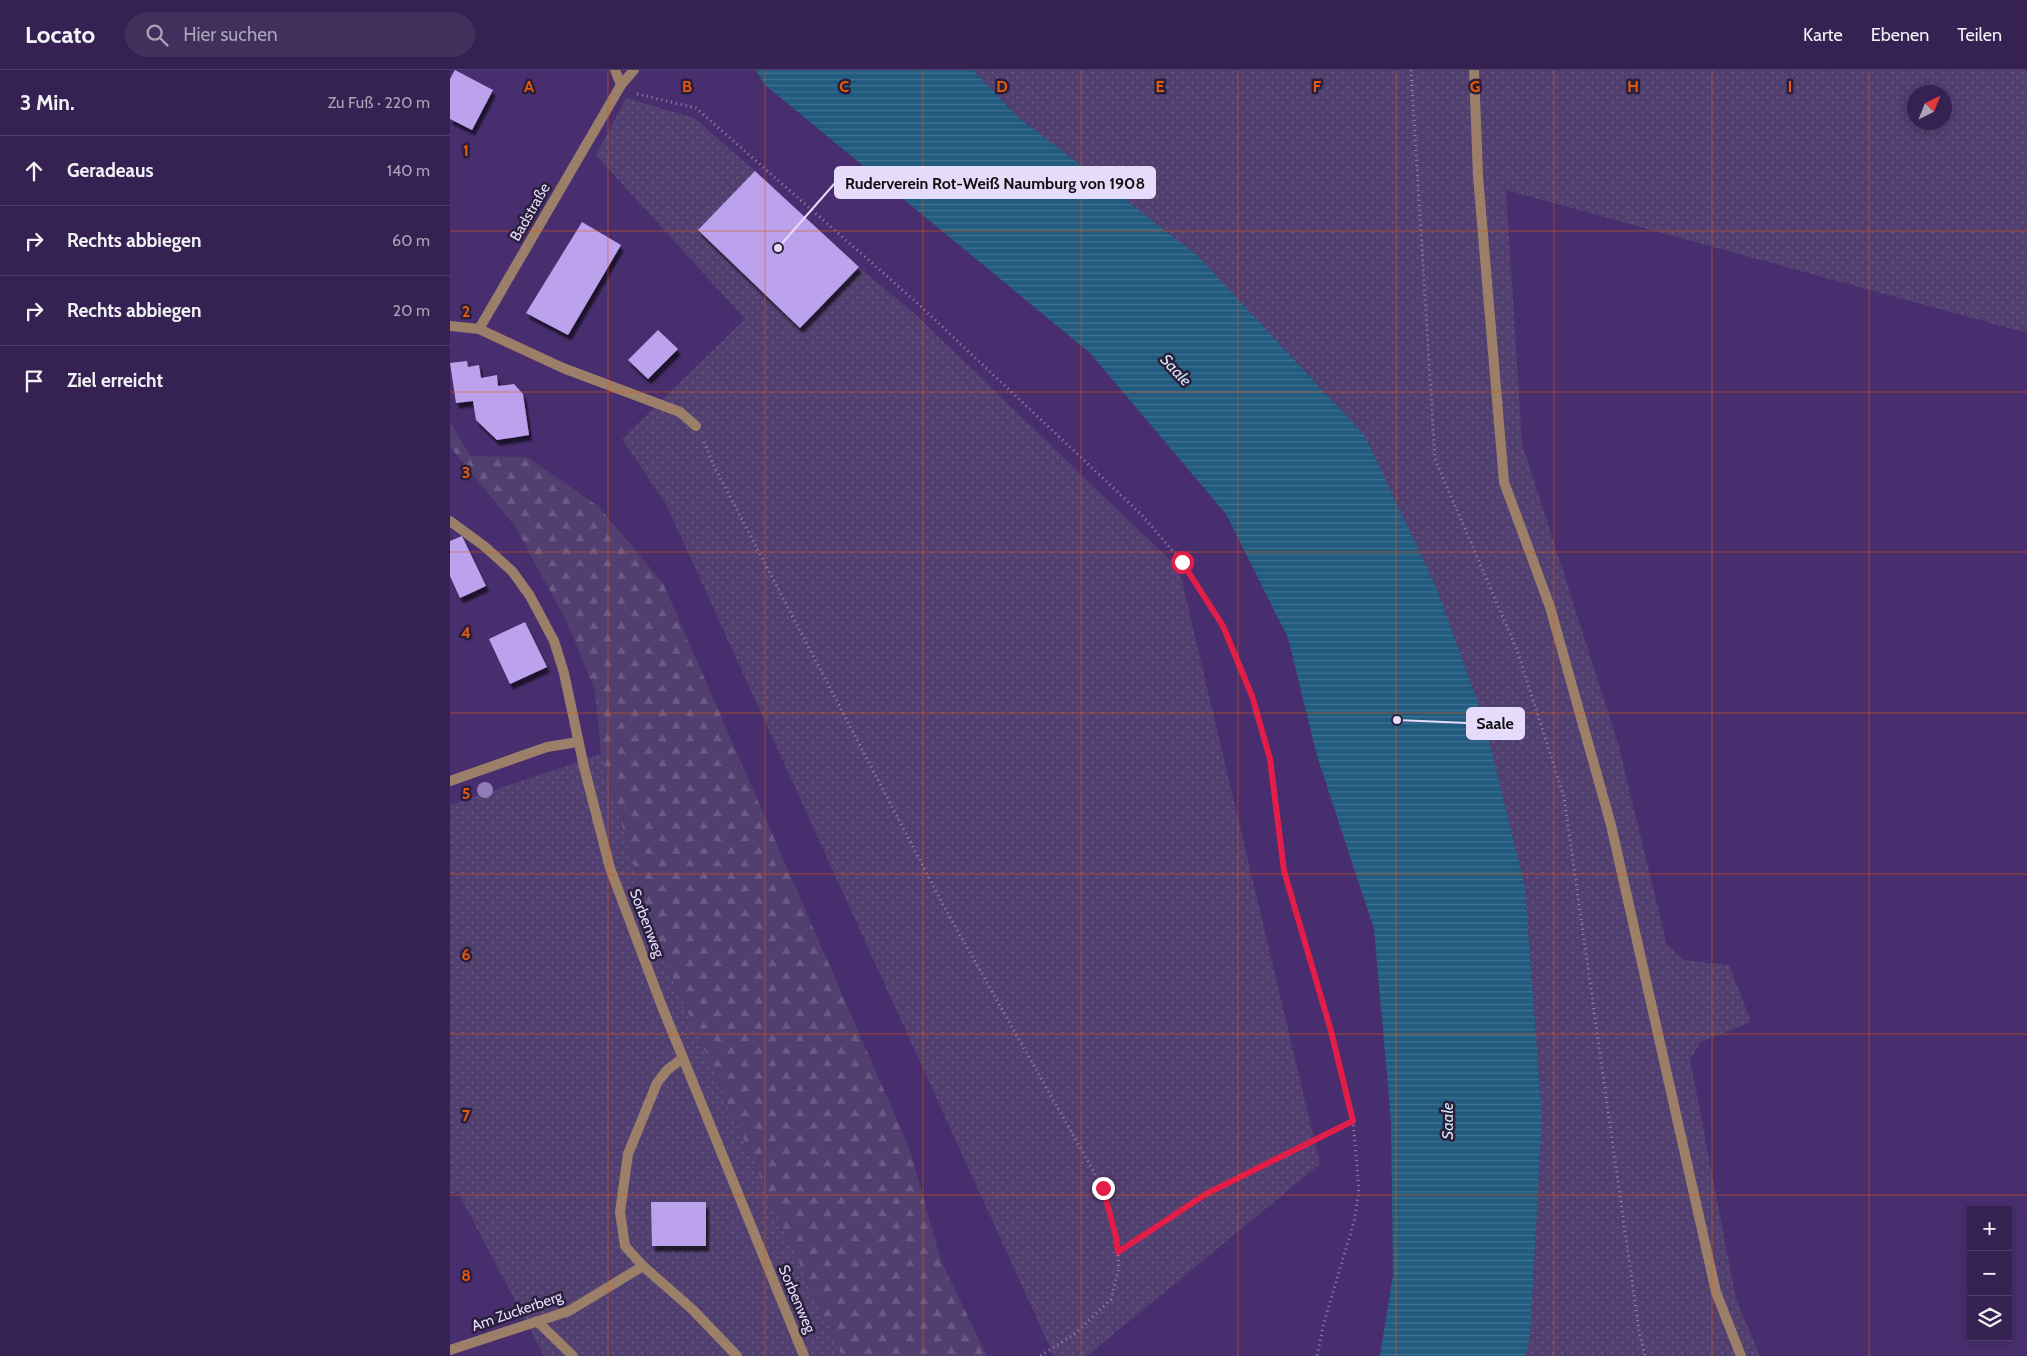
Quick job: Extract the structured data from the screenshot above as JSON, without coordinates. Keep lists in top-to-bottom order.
{
  "streets": {
    "street": ["Badstraße", "Sorbenweg", "Am Zuckerberg"]
  },
  "water": ["Saale"],
  "places": ["Ruderverein Rot-Weiß Naumburg von 1908", "Saale"],
  "north": "top right",
  "page": {
    "header": "Locato",
    "search": "Hier suchen",
    "nav": ["Karte", "Ebenen", "Teilen"],
    "heading": ["3 Min.", "Zu Fuß · 220 m"],
    "list": [
      ["Geradeaus", "140 m"],
      ["Rechts abbiegen", "60 m"],
      ["Rechts abbiegen", "20 m"],
      "Ziel erreicht"
    ],
    "map_buttons": ["+", "−"]
  },
  "grid": {
    "columns": [
      "A",
      "B",
      "C",
      "D",
      "E",
      "F",
      "G",
      "H",
      "I"
    ],
    "rows": [
      "1",
      "2",
      "3",
      "4",
      "5",
      "6",
      "7",
      "8"
    ]
  }
}
